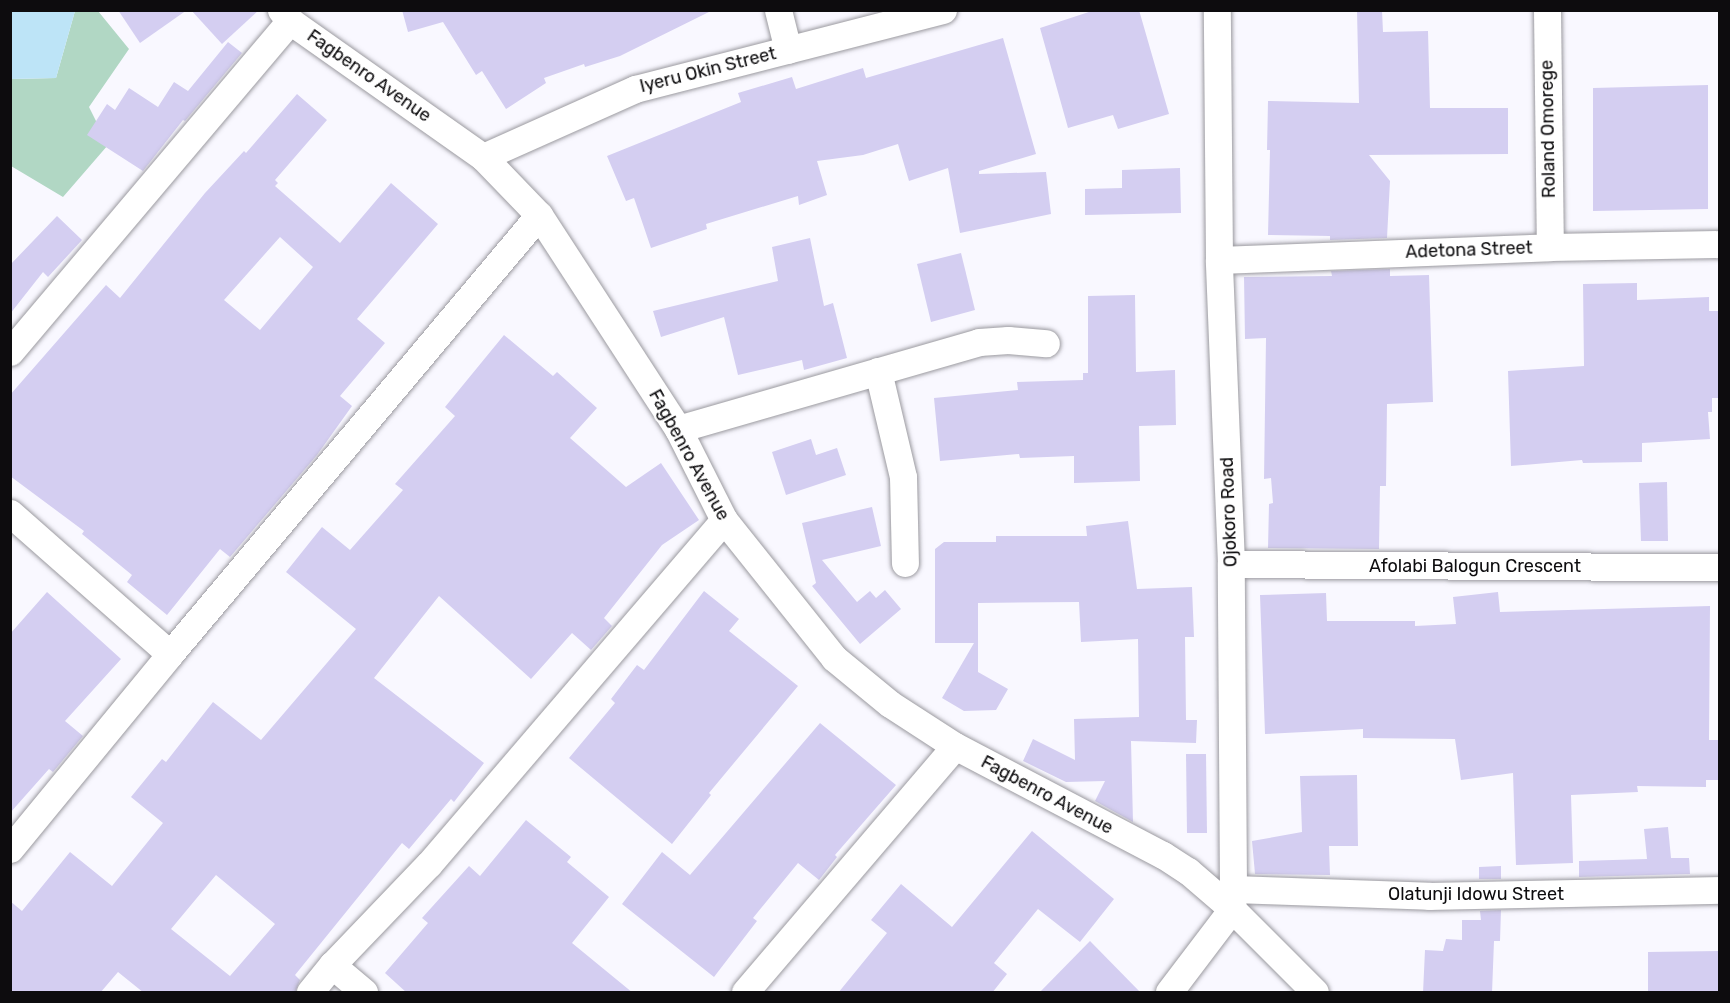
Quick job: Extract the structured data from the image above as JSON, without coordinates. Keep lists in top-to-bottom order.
{
  "streets": {
    "street": [
      "Iyeru Okin Street",
      "Fagbenro Avenue",
      "Roland Omorege",
      "Adetona Street",
      "Ojokoro Road",
      "Afolabi Balogun Crescent",
      "Olatunji Idowu Street"
    ]
  },
  "crossings": [
    ["Iyeru Okin Street", "Fagbenro Avenue"],
    ["Fagbenro Avenue", "Ojokoro Road"],
    ["Fagbenro Avenue", "Olatunji Idowu Street"],
    ["Roland Omorege", "Adetona Street"],
    ["Adetona Street", "Ojokoro Road"],
    ["Ojokoro Road", "Afolabi Balogun Crescent"],
    ["Ojokoro Road", "Olatunji Idowu Street"]
  ]
}
